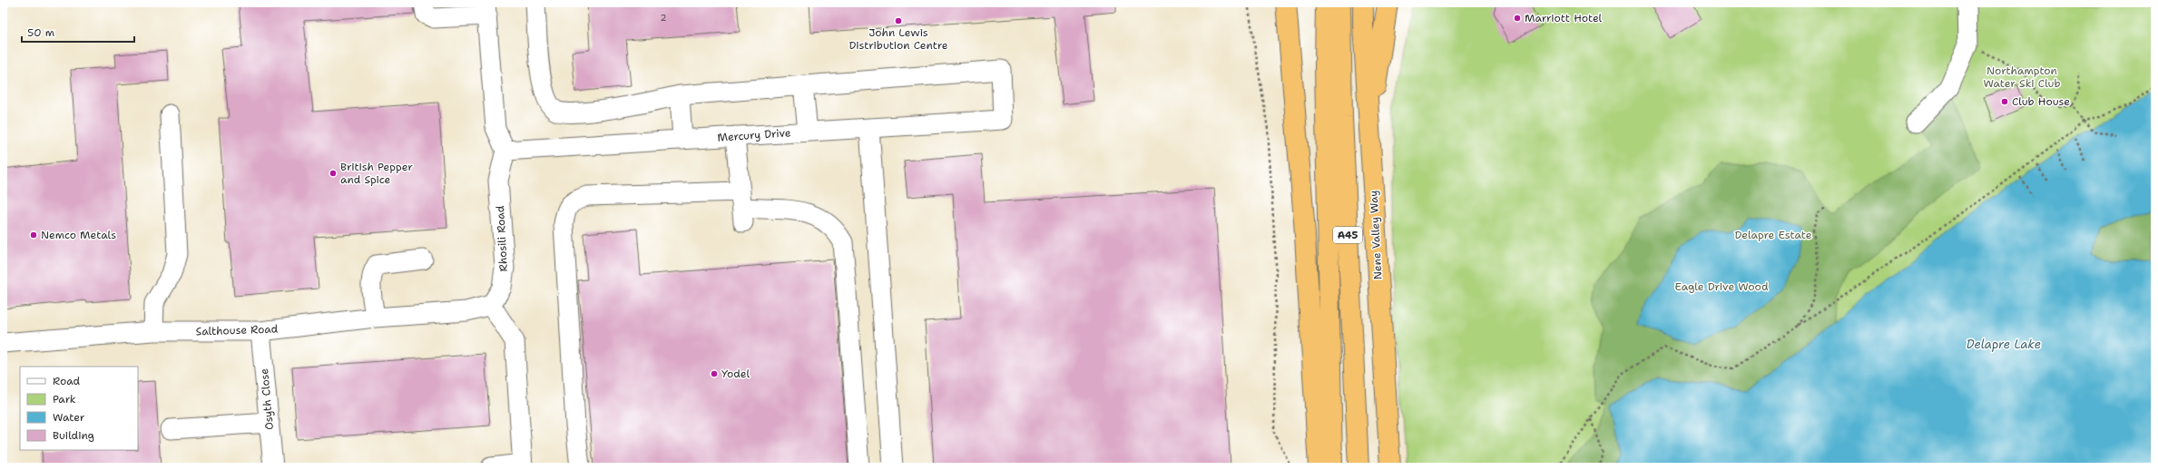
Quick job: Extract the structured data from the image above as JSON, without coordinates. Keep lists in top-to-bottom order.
{
  "streets": {
    "highway": ["A45", "Nene Valley Way"],
    "street": [
      "Mercury Drive",
      "Rhosili Road",
      "Salthouse Road",
      "Osyth Close"
    ]
  },
  "crossings": [
    ["Mercury Drive", "Rhosili Road"],
    ["Rhosili Road", "Salthouse Road"],
    ["Salthouse Road", "Osyth Close"]
  ],
  "water": ["Delapre Lake"],
  "parks": ["Northampton Water Ski Club", "Delapre Estate", "Eagle Drive Wood"],
  "places": [
    "Marriott Hotel",
    "John Lewis Distribution Centre",
    "Club House",
    "British Pepper and Spice",
    "Nemco Metals",
    "Yodel"
  ],
  "house_numbers": ["2"],
  "legend": [
    "Road",
    "Park",
    "Water",
    "Building"
  ],
  "scale_bar": "50 m"
}
